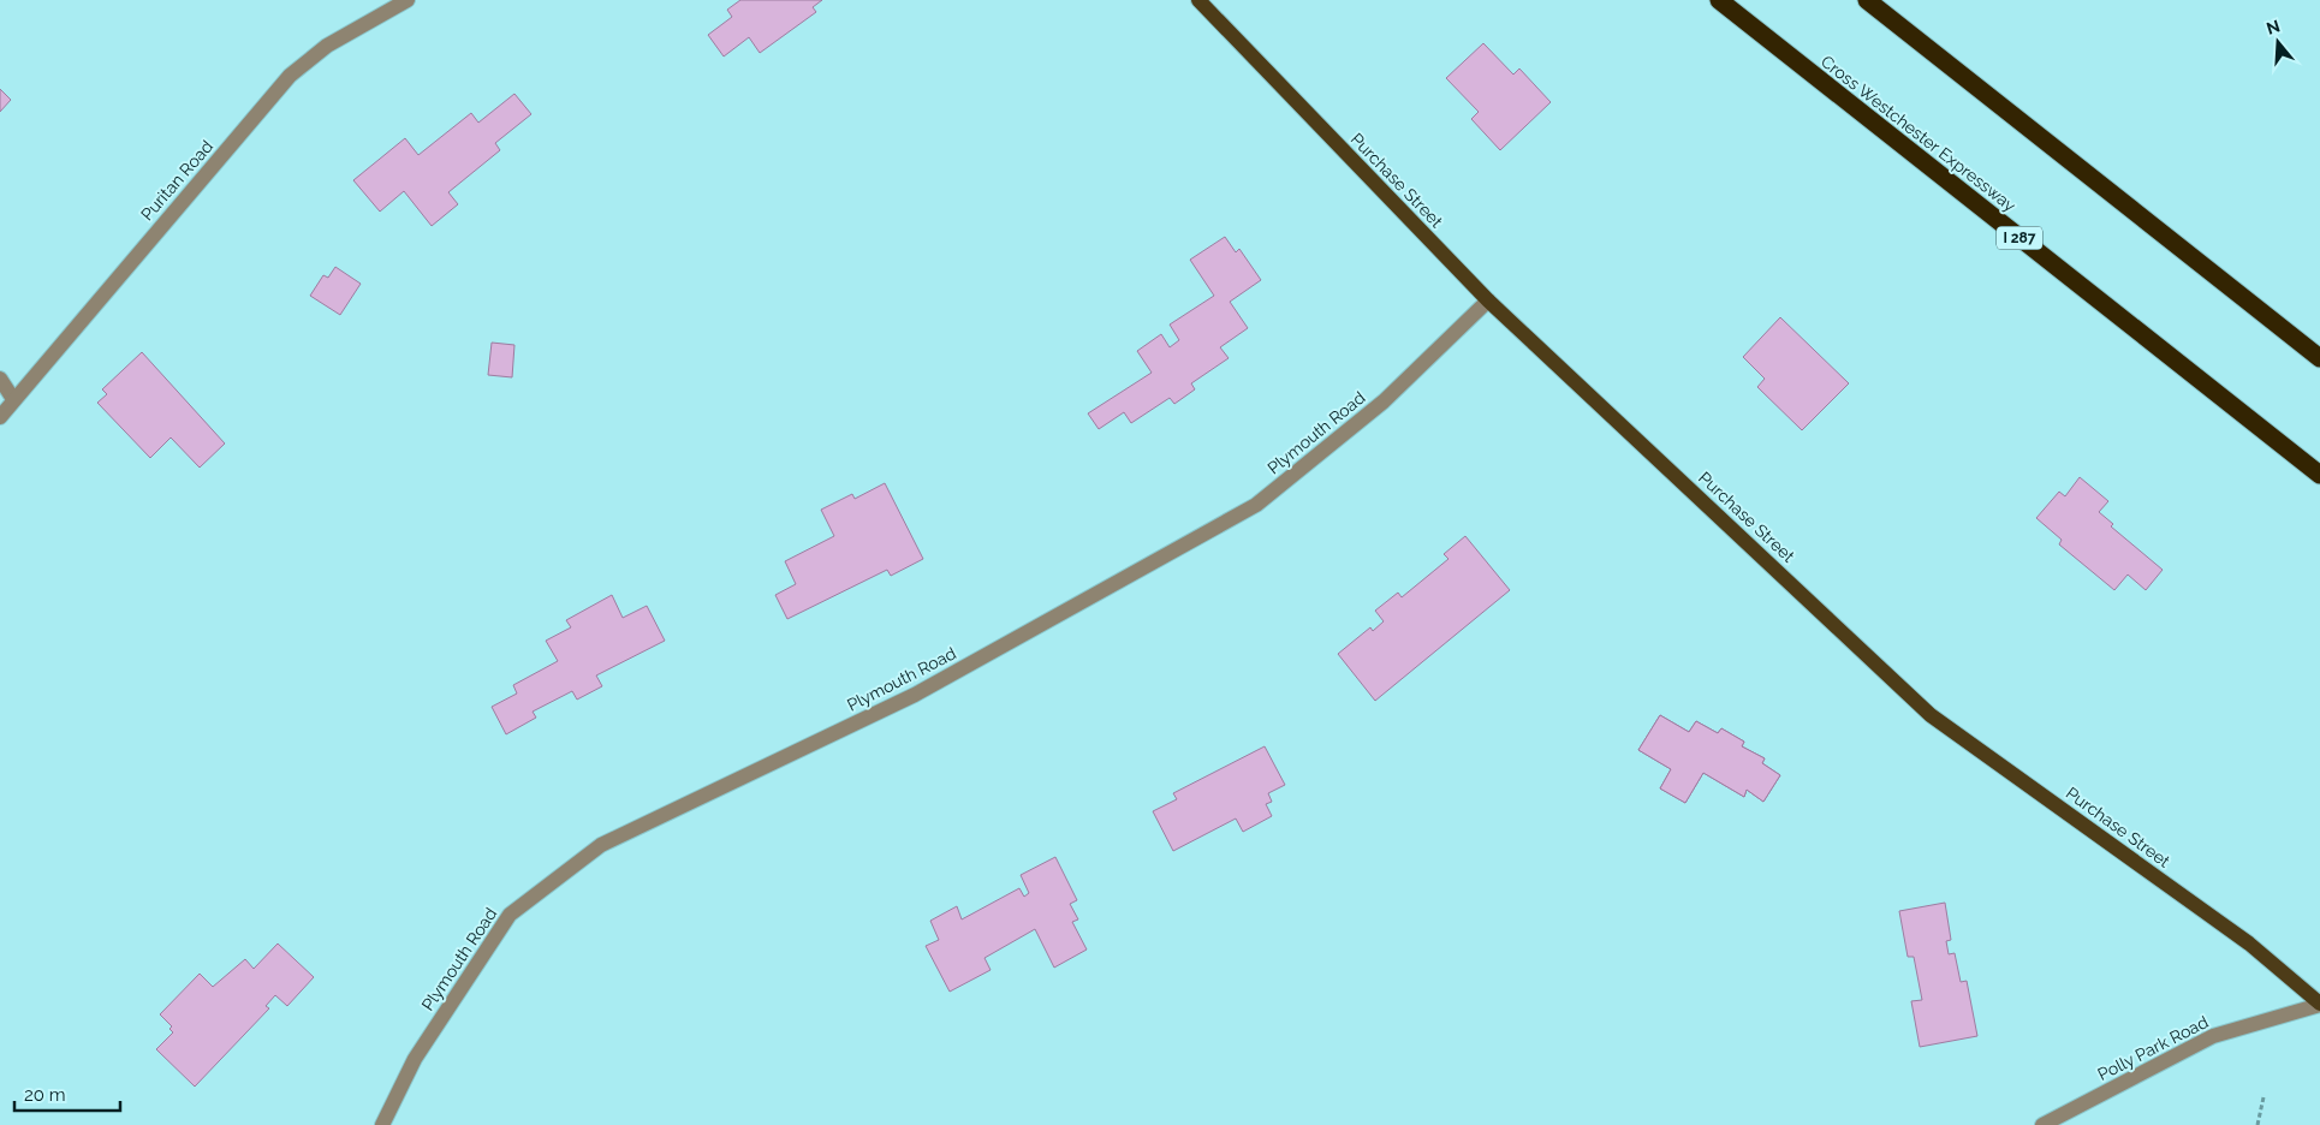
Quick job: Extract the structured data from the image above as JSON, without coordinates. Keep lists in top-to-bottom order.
{
  "streets": {
    "highway": ["Cross Westchester Expressway", "I 287"],
    "main road": ["Purchase Street"],
    "street": ["Puritan Road", "Plymouth Road", "Polly Park Road"]
  },
  "crossings": [
    ["Purchase Street", "Plymouth Road"],
    ["Purchase Street", "Polly Park Road"]
  ],
  "scale_bar": "20 m",
  "north": "top"
}
